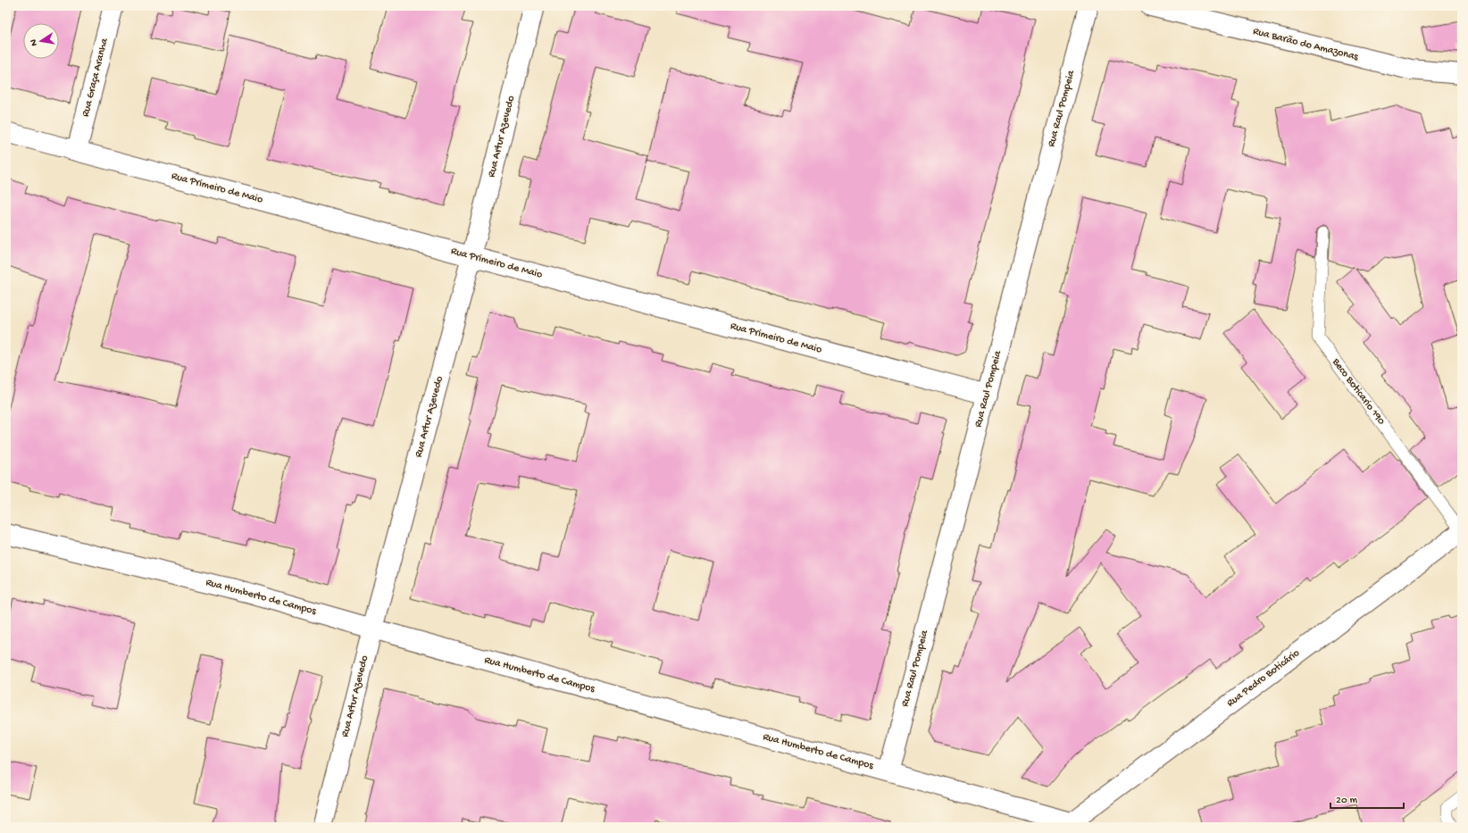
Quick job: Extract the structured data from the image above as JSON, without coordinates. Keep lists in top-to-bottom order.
{
  "streets": {
    "street": [
      "Rua Barão do Amazonas",
      "Rua Graça Aranha",
      "Rua Raul Pompeia",
      "Rua Artur Azevedo",
      "Rua Primeiro de Maio",
      "Rua Humberto de Campos",
      "Rua Pedro Boticário"
    ],
    "lane": ["Beco Boticario 190"]
  },
  "crossings": [
    ["Rua Graça Aranha", "Rua Primeiro de Maio"],
    ["Rua Raul Pompeia", "Rua Primeiro de Maio"],
    ["Rua Raul Pompeia", "Rua Humberto de Campos"],
    ["Rua Artur Azevedo", "Rua Primeiro de Maio"],
    ["Rua Artur Azevedo", "Rua Humberto de Campos"],
    ["Beco Boticario 190", "Rua Pedro Boticário"],
    ["Rua Humberto de Campos", "Rua Pedro Boticário"]
  ],
  "scale_bar": "20 m",
  "north": "left"
}
